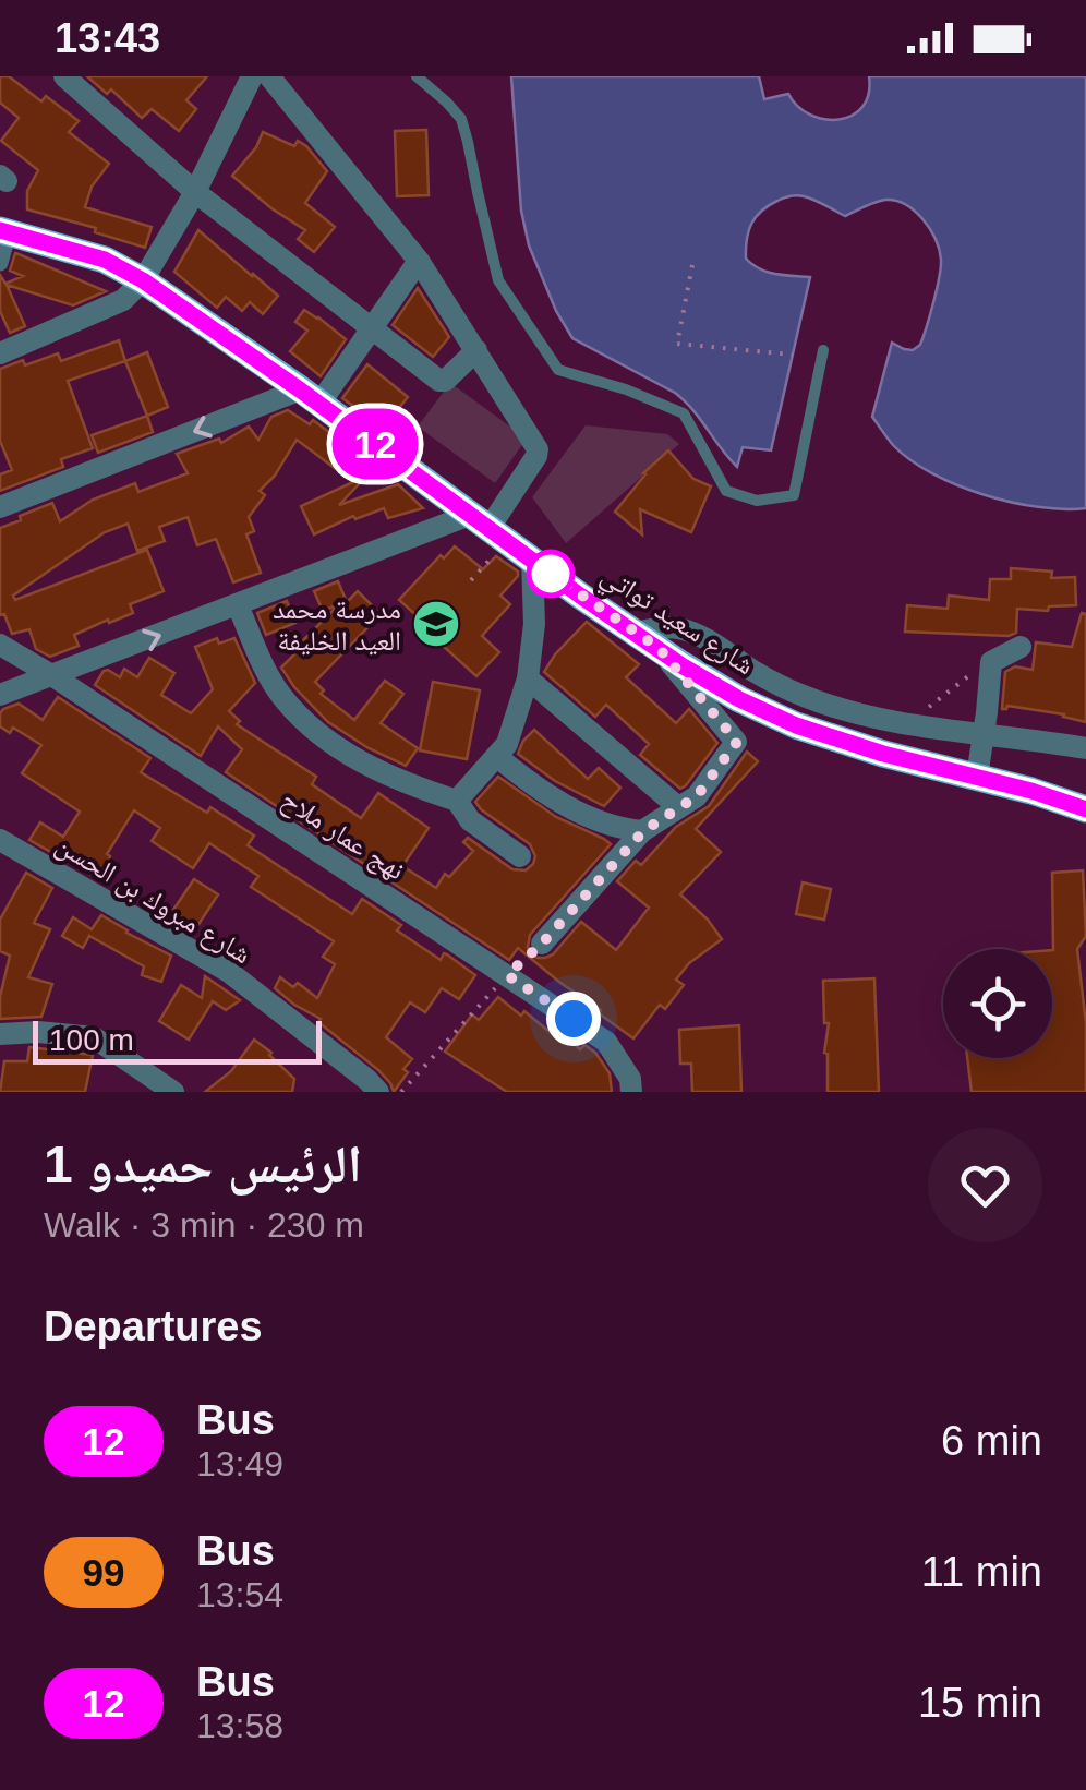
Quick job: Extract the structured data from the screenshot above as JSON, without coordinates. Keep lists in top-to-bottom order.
{
  "streets": {
    "main road": ["شارع سعيد تواتي"],
    "street": ["نهج عمار ملاح", "شارع مبروك بن الحسن"]
  },
  "places": {
    "school or university": ["مدرسة محمد العيد الخليفة"]
  },
  "lines": ["bus line 12"],
  "scale_bar": "100 m",
  "page": {
    "status": "13:43",
    "on_map": "12",
    "scale": "100 m",
    "heading": [
      ["الرئيس حميدو 1", "Walk · 3 min · 230 m"],
      "Departures"
    ],
    "list": [
      {
        "mark": "12",
        "name": "Bus",
        "note": "13:49",
        "value": "6 min"
      },
      {
        "mark": "99",
        "name": "Bus",
        "note": "13:54",
        "value": "11 min"
      },
      {
        "mark": "12",
        "name": "Bus",
        "note": "13:58",
        "value": "15 min"
      }
    ]
  }
}
